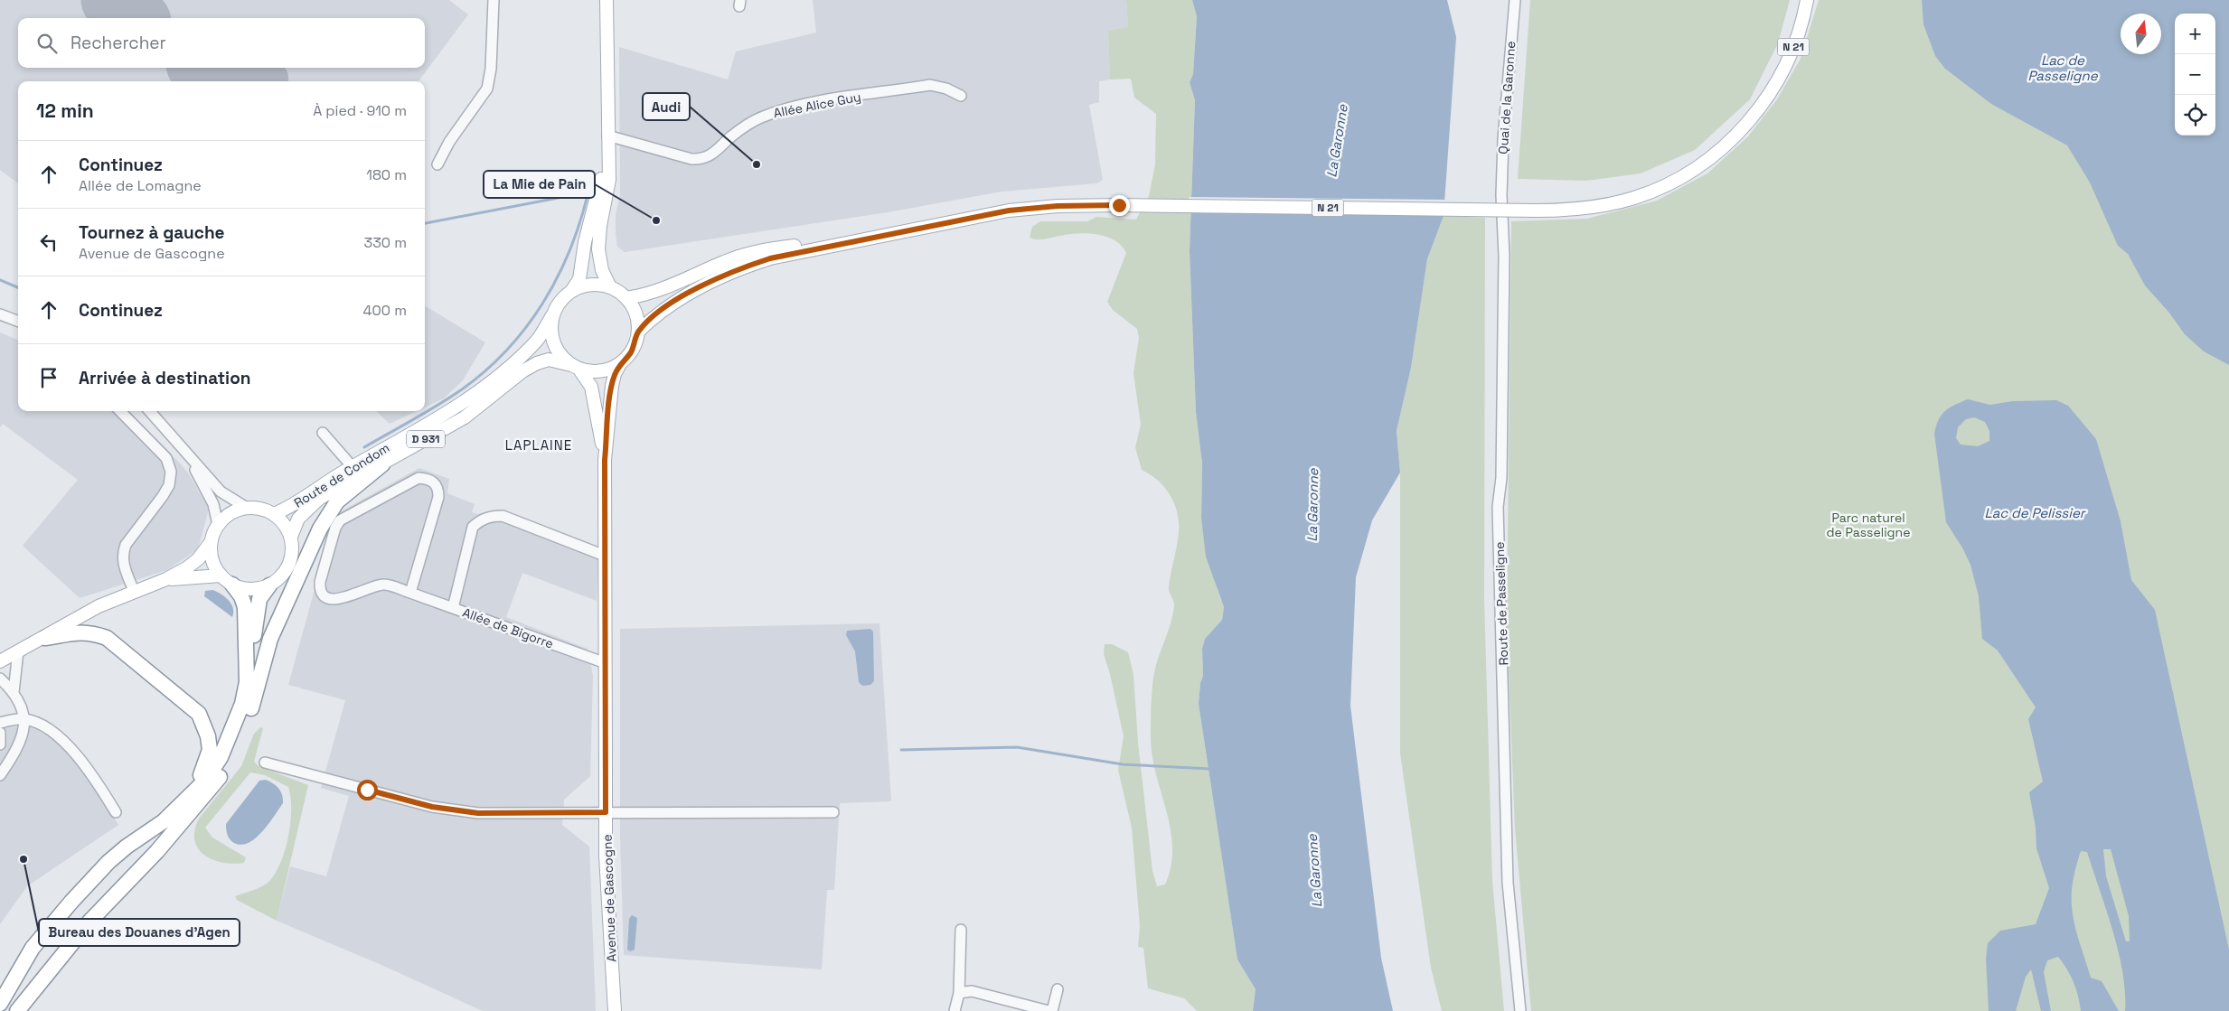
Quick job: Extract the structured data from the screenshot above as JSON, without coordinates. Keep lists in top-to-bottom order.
{
  "streets": {
    "main road": [
      "N 21",
      "D 931",
      "Route de Condom",
      "Avenue de Gascogne"
    ],
    "street": [
      "Quai de la Garonne",
      "Allée Alice Guy",
      "Route de Passeligne",
      "Allée de Bigorre"
    ]
  },
  "crossings": [
    ["N 21", "Route de Condom"],
    ["N 21", "Avenue de Gascogne"],
    ["Quai de la Garonne", "Route de Passeligne"],
    ["Route de Condom", "Avenue de Gascogne"],
    ["Allée de Bigorre", "Avenue de Gascogne"]
  ],
  "districts": ["LAPLAINE"],
  "water": ["Lac de Passeligne", "La Garonne", "Lac de Pelissier"],
  "parks": ["Parc naturel de Passeligne"],
  "places": ["Audi", "La Mie de Pain", "Bureau des Douanes d'Agen"],
  "north": "top",
  "page": {
    "map_buttons": ["+", "−"],
    "search": "Rechercher",
    "heading": ["12 min", "À pied · 910 m"],
    "list": [
      ["Continuez", "Allée de Lomagne", "180 m"],
      ["Tournez à gauche", "Avenue de Gascogne", "330 m"],
      ["Continuez", "400 m"],
      "Arrivée à destination"
    ]
  }
}
